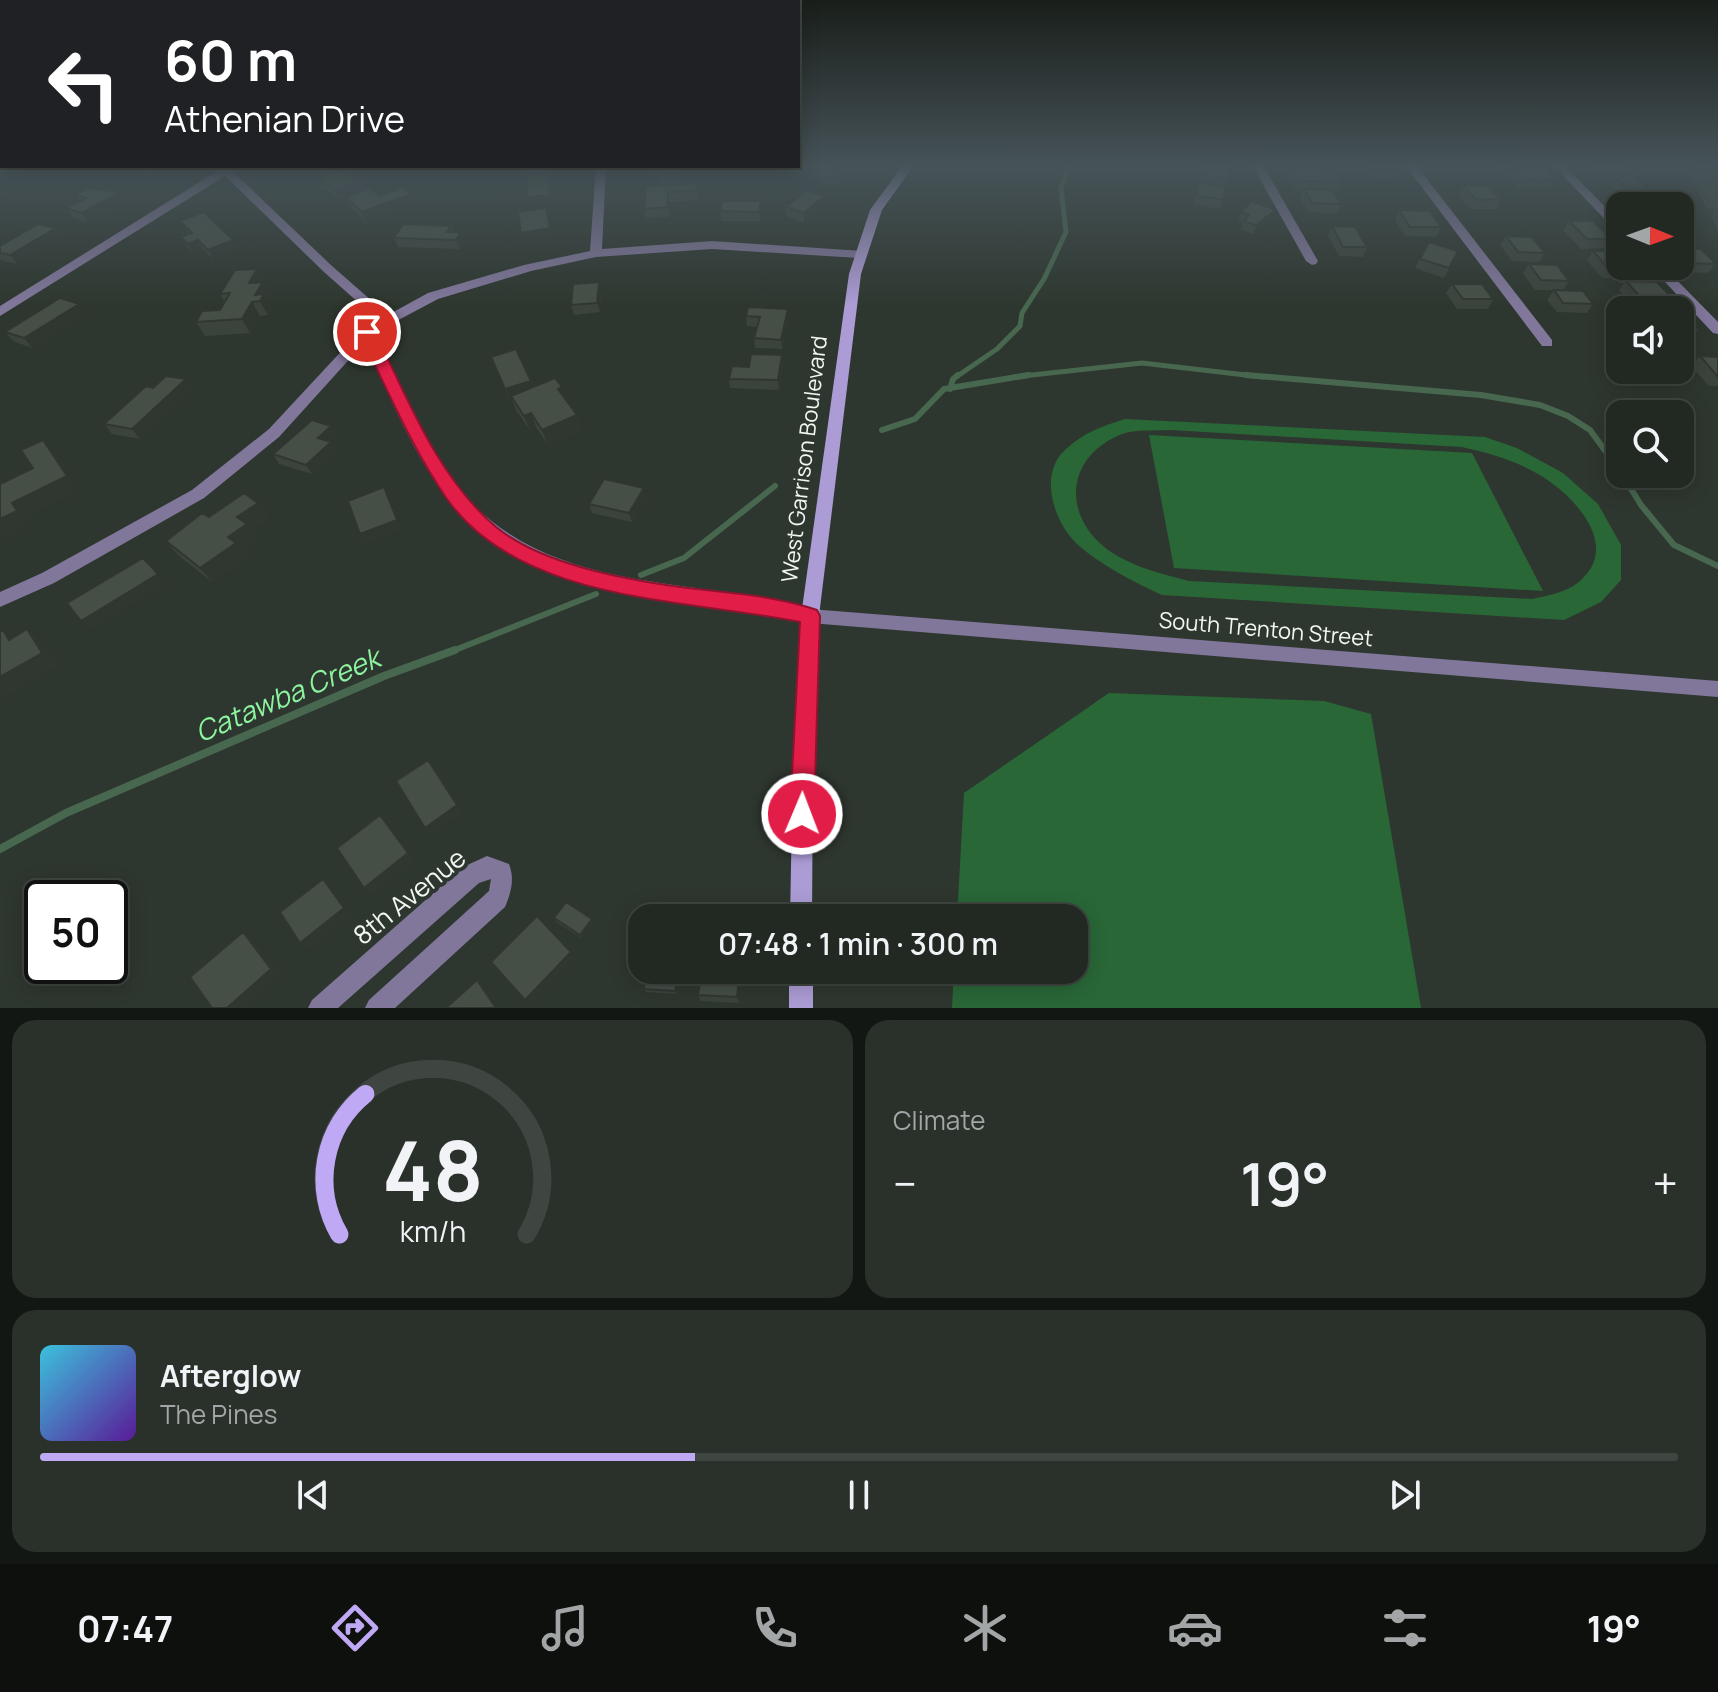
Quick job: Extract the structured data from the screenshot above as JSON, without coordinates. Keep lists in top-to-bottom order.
{
  "streets": {
    "main road": ["West Garrison Boulevard"],
    "street": ["South Trenton Street", "8th Avenue"]
  },
  "crossings": [
    ["West Garrison Boulevard", "South Trenton Street"]
  ],
  "water": ["Catawba Creek"],
  "north": "right",
  "page": {
    "turn": ["60 m", "Athenian Drive"],
    "limit": "50",
    "trip": "07:48 · 1 min · 300 m",
    "tile": "Climate",
    "heat": ["−", "19°", "+"],
    "song": ["Afterglow", "The Pines"],
    "tabs": ["07:47", "19°"],
    "gauge": ["48", "km/h"]
  }
}
